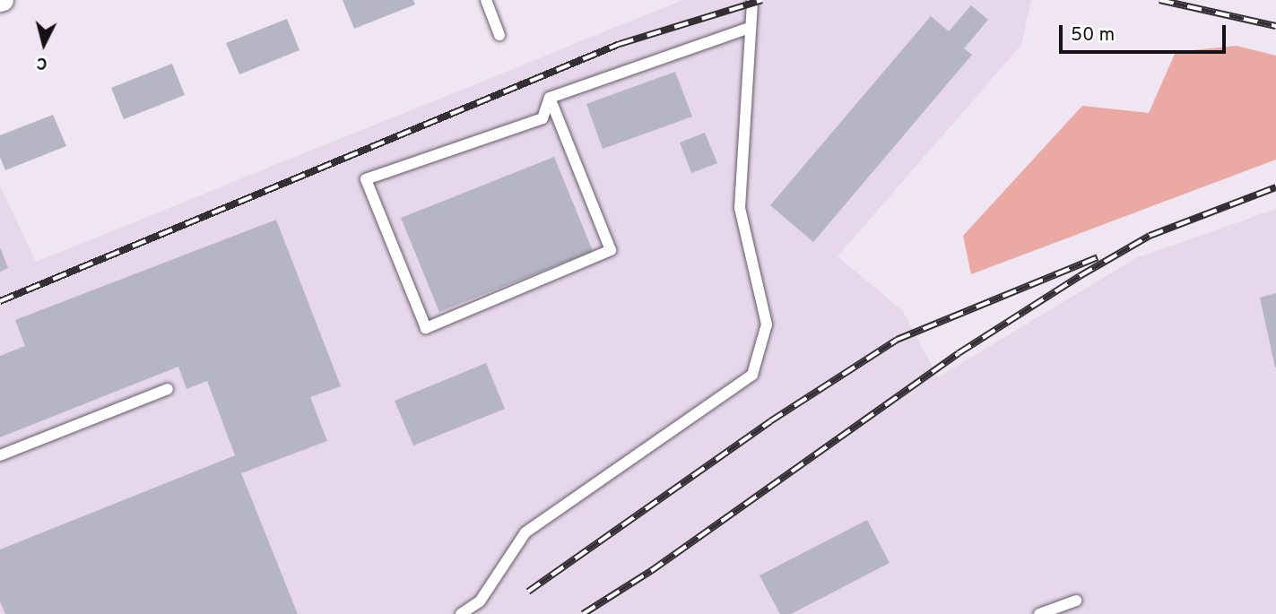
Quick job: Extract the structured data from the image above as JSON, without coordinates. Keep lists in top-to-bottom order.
{
  "scale_bar": "50 m",
  "north": "bottom"
}
